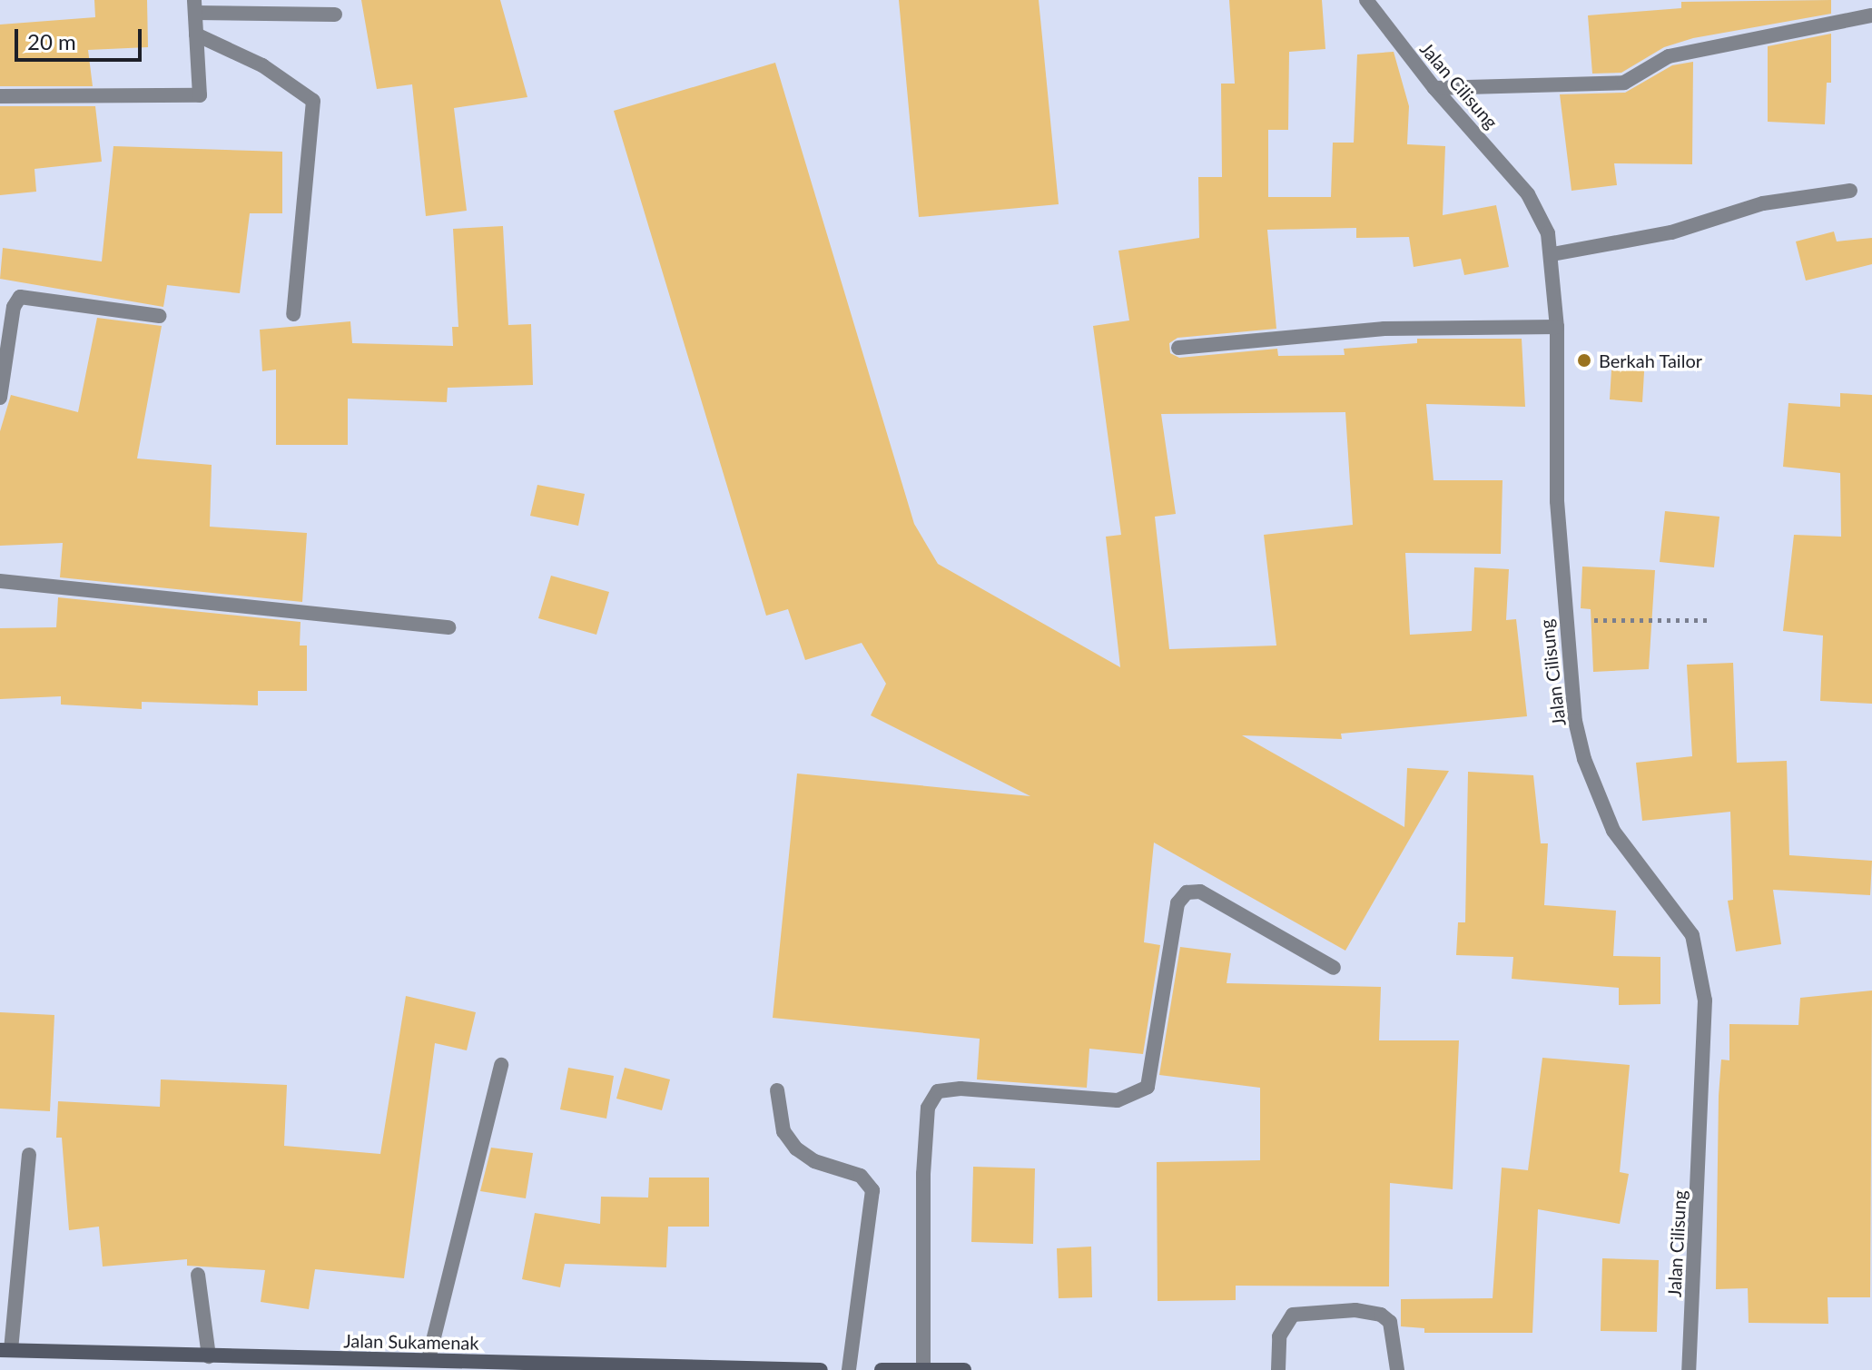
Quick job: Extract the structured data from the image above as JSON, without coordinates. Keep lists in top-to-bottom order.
{
  "streets": {
    "main road": ["Jalan Sukamenak"],
    "street": ["Jalan Cilisung"]
  },
  "places": ["Berkah Tailor"],
  "scale_bar": "20 m"
}
